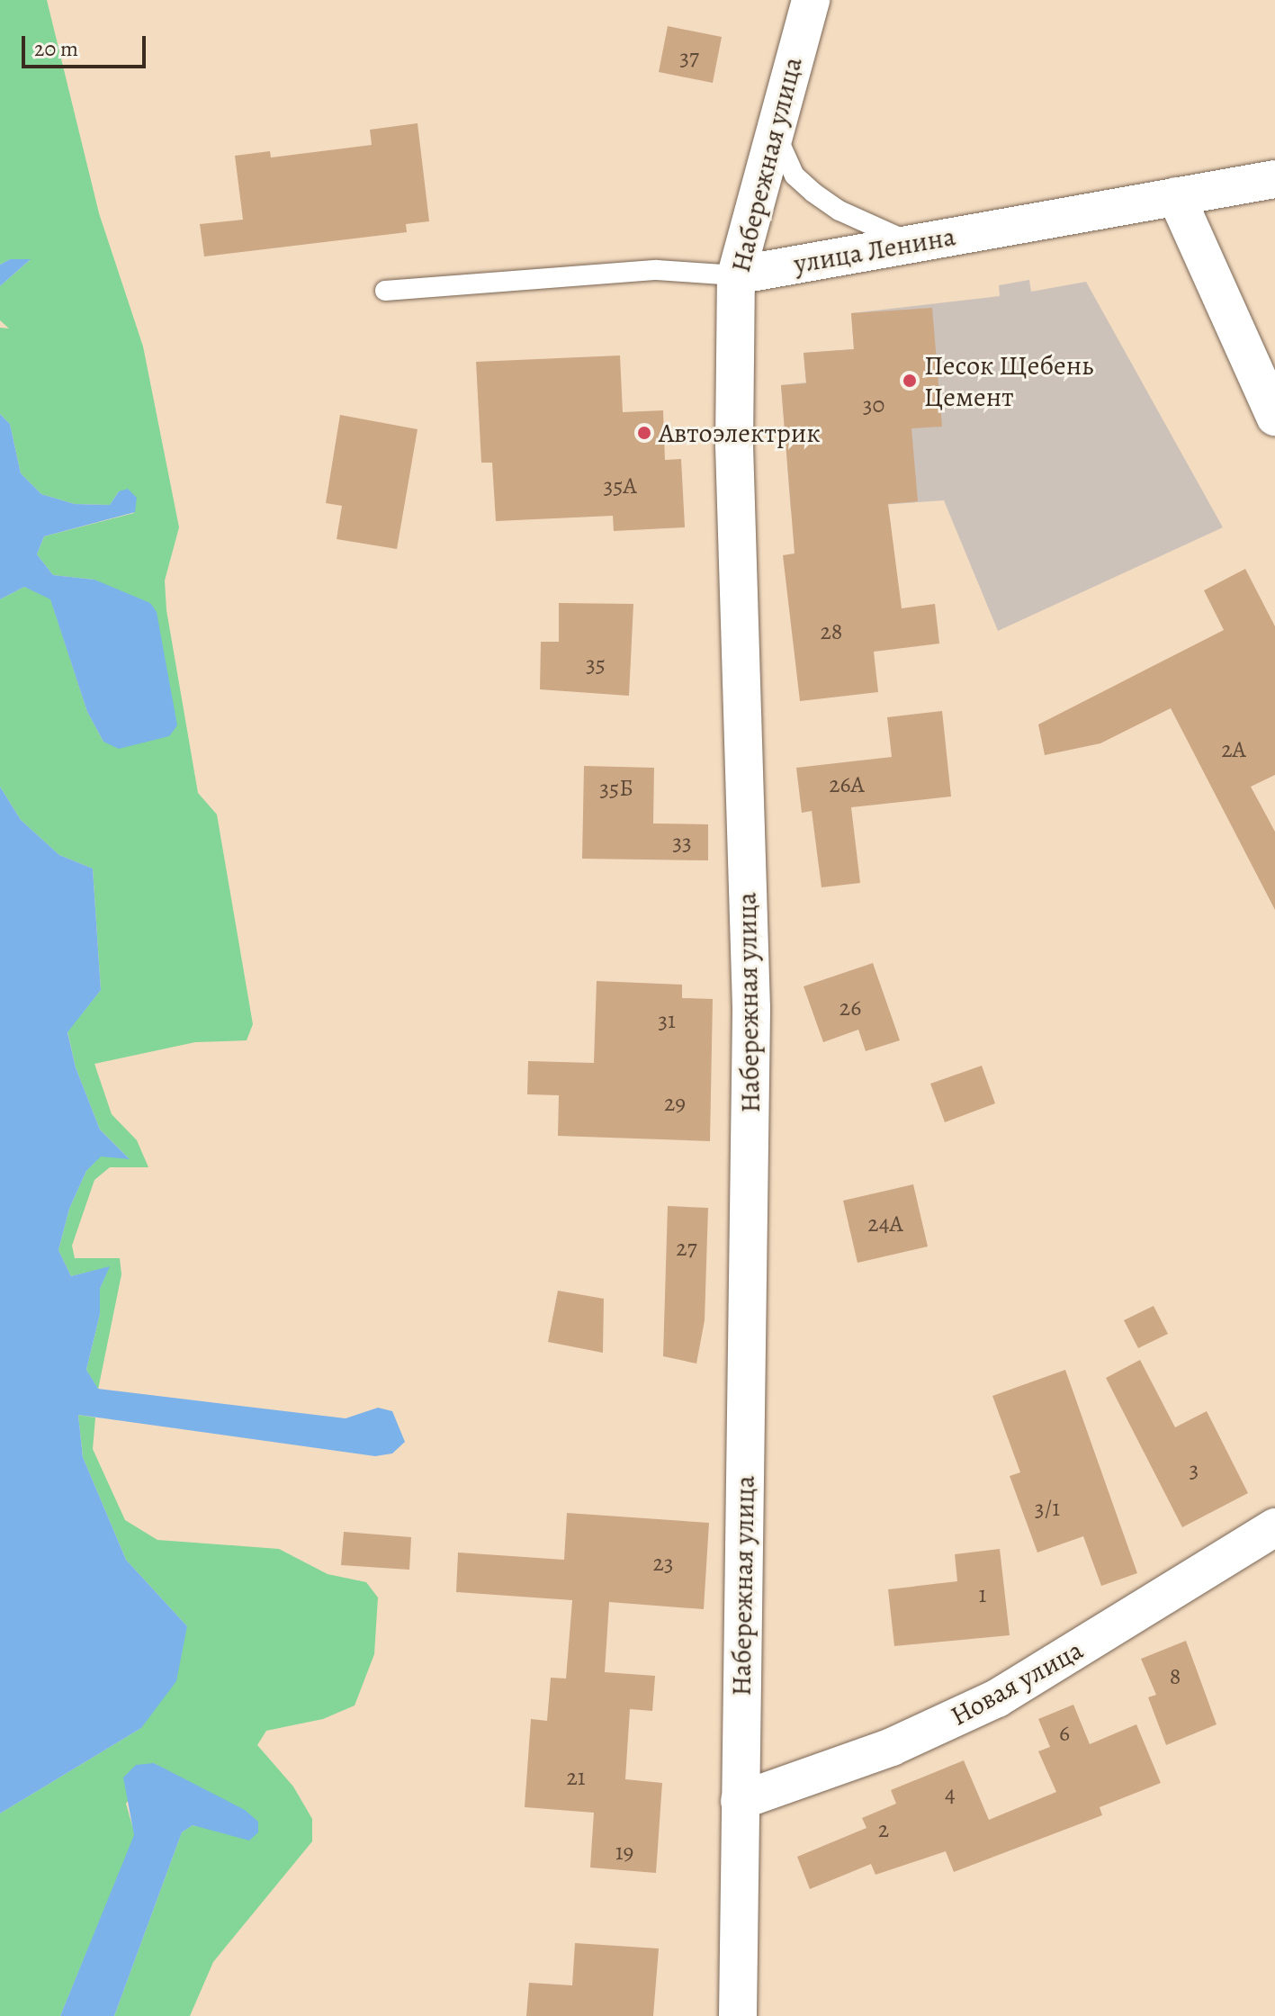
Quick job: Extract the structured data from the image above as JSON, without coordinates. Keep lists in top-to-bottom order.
{
  "streets": {
    "street": ["Набережная улица", "улица Ленина", "Новая улица"]
  },
  "crossings": [
    ["Набережная улица", "улица Ленина"],
    ["Набережная улица", "Новая улица"]
  ],
  "places": ["Песок Щебень Цемент", "Автоэлектрик"],
  "house_numbers": [
    "37",
    "30",
    "35А",
    "28",
    "35",
    "2А",
    "26А",
    "35Б",
    "33",
    "26",
    "31",
    "29",
    "24А",
    "27",
    "3",
    "3/1",
    "23",
    "1",
    "8",
    "6",
    "21",
    "4",
    "2",
    "19"
  ],
  "scale_bar": "20 m"
}
